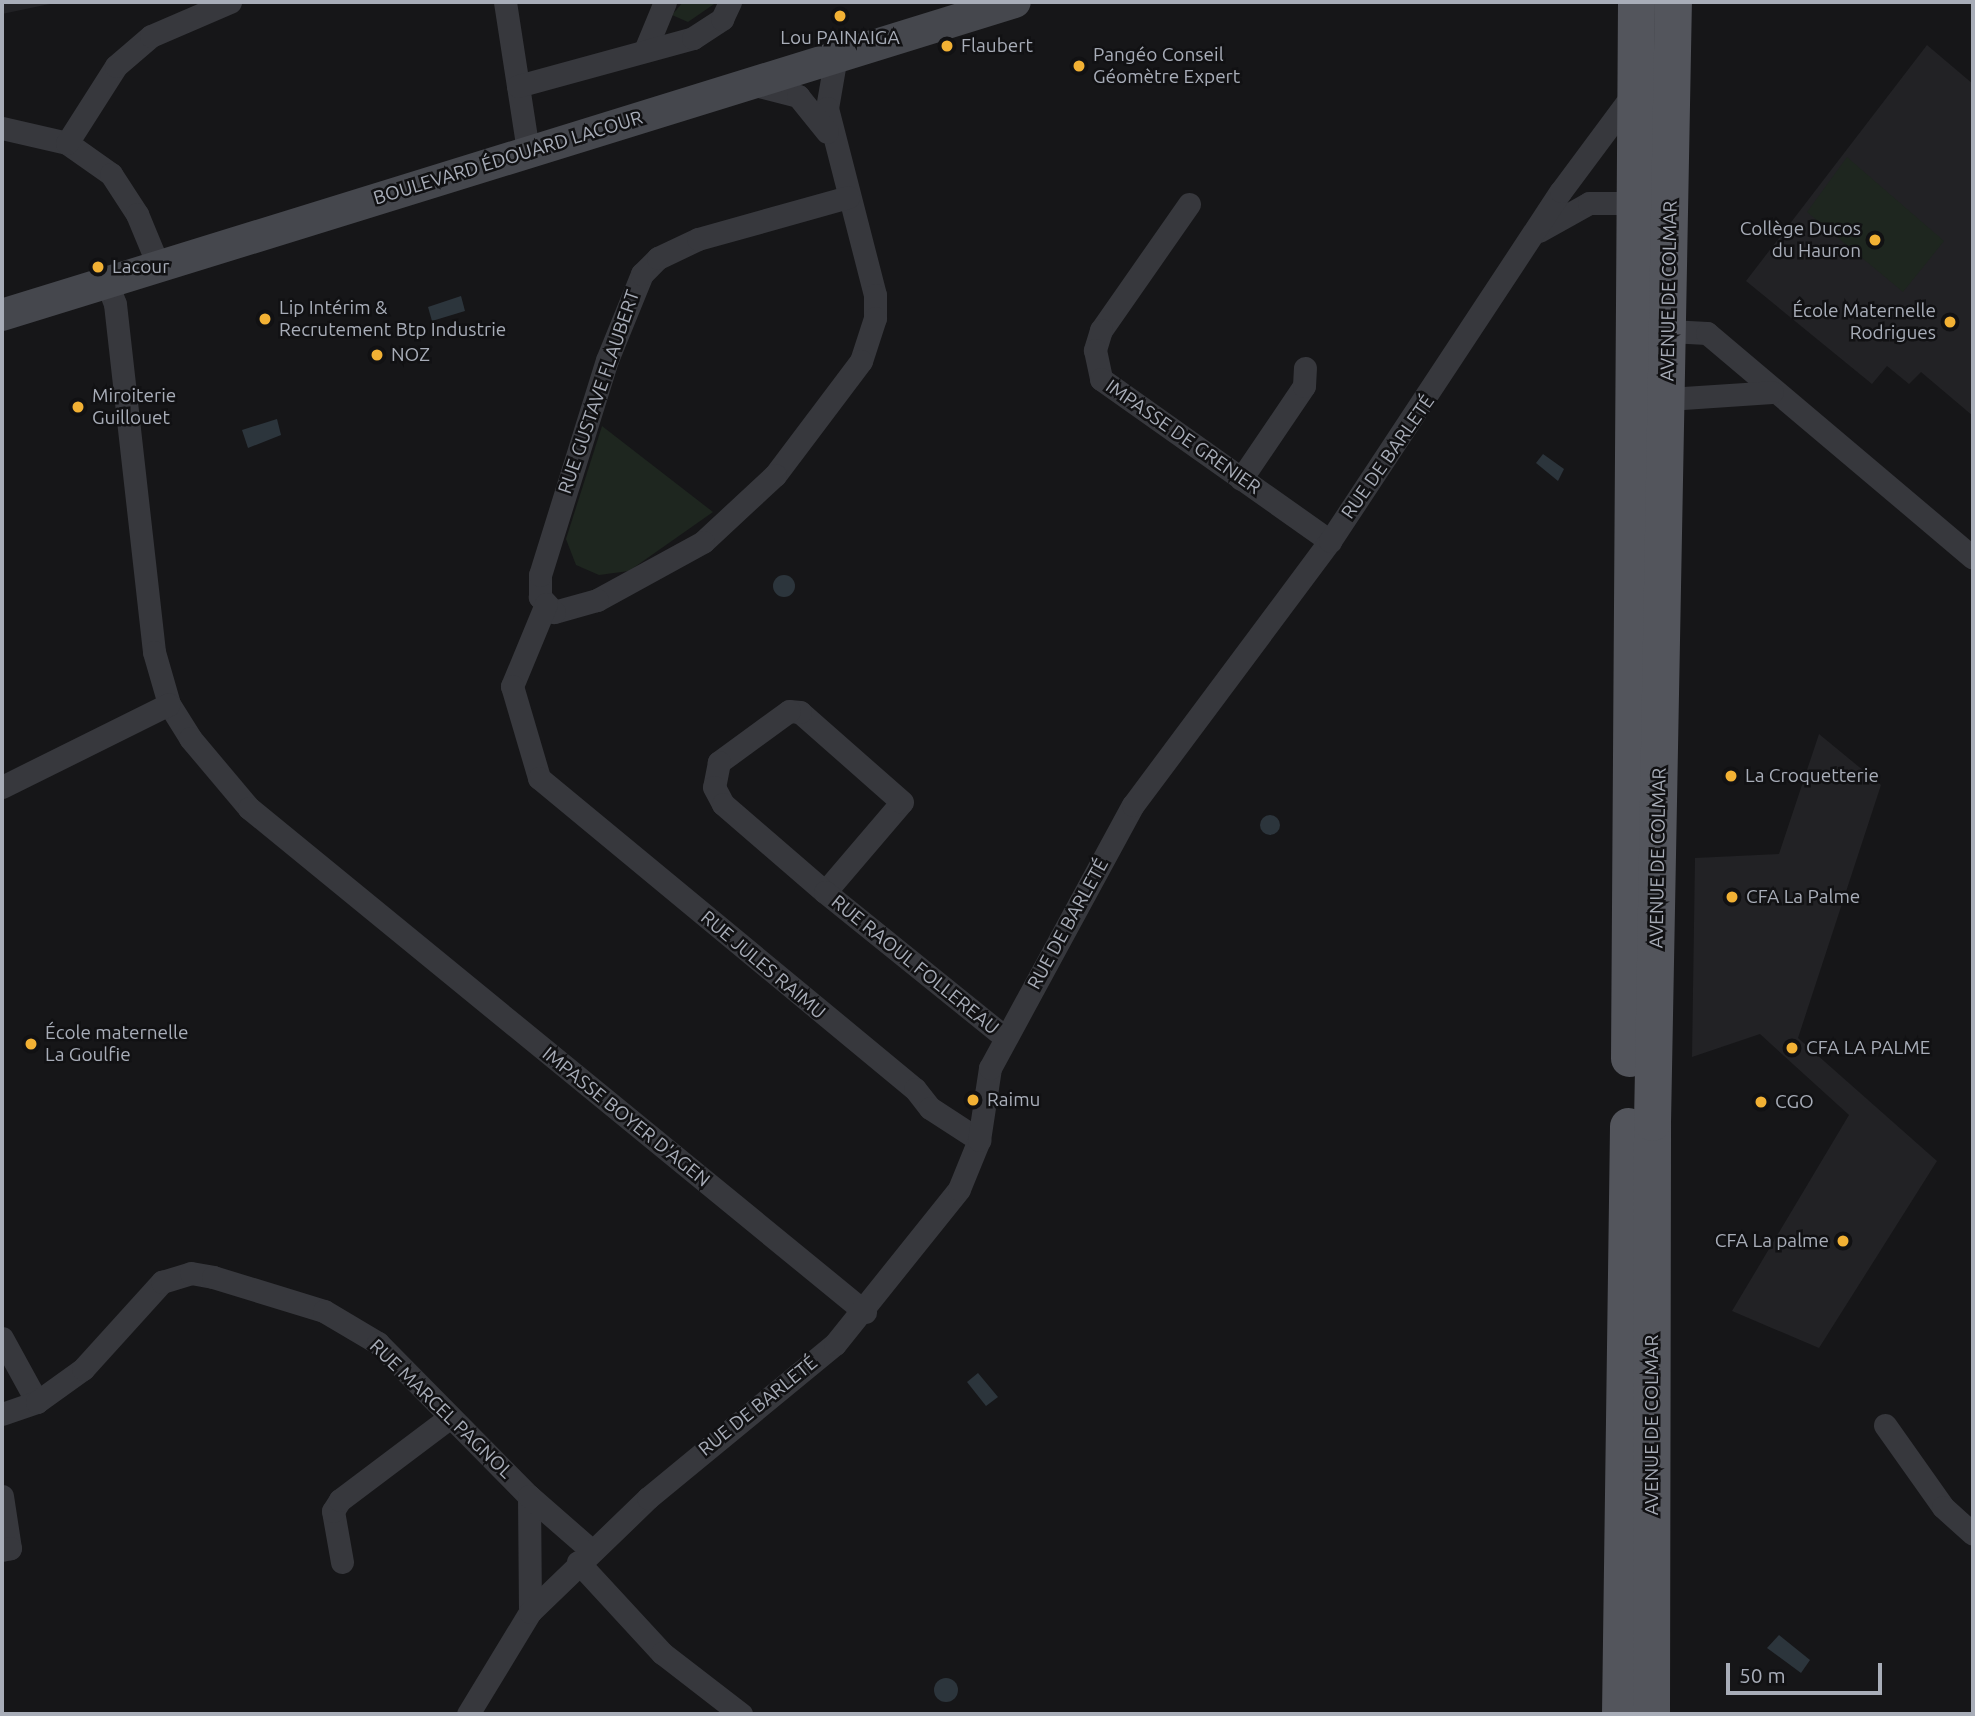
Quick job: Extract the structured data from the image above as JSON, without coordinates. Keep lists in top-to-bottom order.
{
  "streets": {
    "main road": ["BOULEVARD ÉDOUARD LACOUR", "AVENUE DE COLMAR"],
    "street": [
      "RUE GUSTAVE FLAUBERT",
      "IMPASSE DE GRENIER",
      "RUE DE BARLETÉ",
      "RUE JULES RAIMU",
      "RUE RAOUL FOLLEREAU",
      "IMPASSE BOYER D'AGEN",
      "RUE MARCEL PAGNOL"
    ]
  },
  "crossings": [
    ["AVENUE DE COLMAR", "RUE DE BARLETÉ"],
    ["RUE GUSTAVE FLAUBERT", "RUE JULES RAIMU"],
    ["IMPASSE DE GRENIER", "RUE DE BARLETÉ"],
    ["RUE DE BARLETÉ", "RUE JULES RAIMU"],
    ["RUE DE BARLETÉ", "RUE RAOUL FOLLEREAU"],
    ["RUE DE BARLETÉ", "IMPASSE BOYER D'AGEN"],
    ["RUE DE BARLETÉ", "RUE MARCEL PAGNOL"]
  ],
  "places": [
    "Lou PAINAIGA",
    "Flaubert",
    "Pangéo Conseil Géomètre Expert",
    "Collège Ducos du Hauron",
    "Lacour",
    "Lip Intérim & Recrutement Btp Industrie",
    "École Maternelle Rodrigues",
    "NOZ",
    "Miroiterie Guillouet",
    "La Croquetterie",
    "CFA La Palme",
    "École maternelle La Goulfie",
    "CFA LA PALME",
    "Raimu",
    "CGO",
    "CFA La palme"
  ],
  "scale_bar": "50 m"
}
